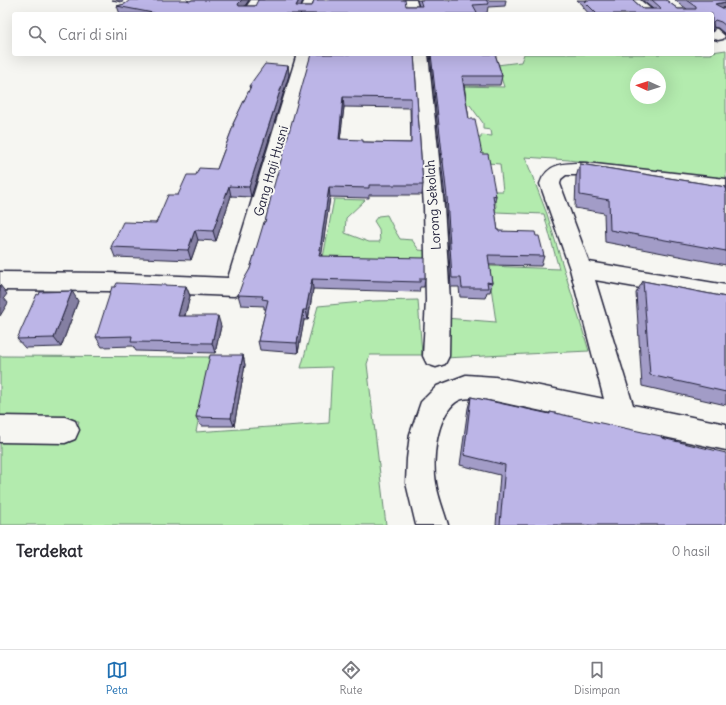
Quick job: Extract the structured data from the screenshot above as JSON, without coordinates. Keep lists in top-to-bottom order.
{
  "streets": {
    "street": ["Gang Haji Husni", "Lorong Sekolah"]
  },
  "north": "left",
  "page": {
    "search": "Cari di sini",
    "heading": ["Terdekat", "0 hasil"],
    "nav": ["Peta", "Rute", "Disimpan"]
  }
}
